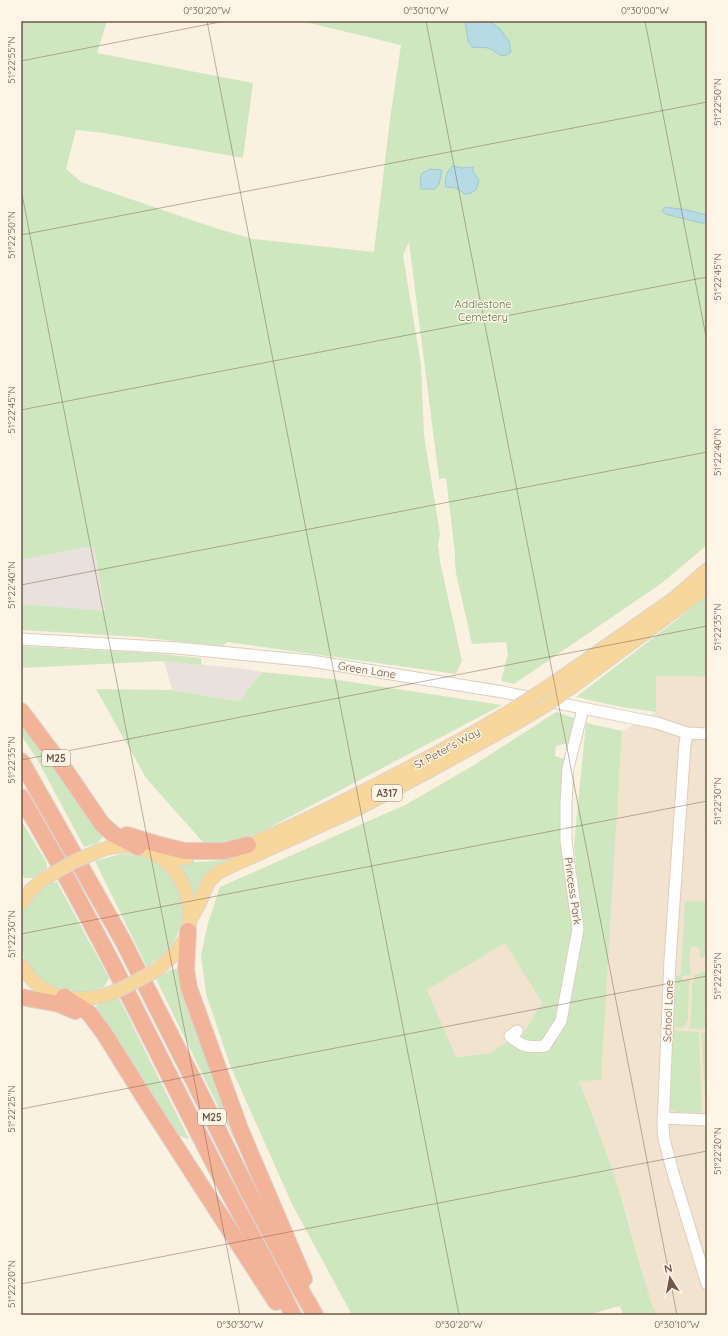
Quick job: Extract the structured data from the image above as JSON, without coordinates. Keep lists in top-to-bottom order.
{
  "streets": {
    "highway": ["M25"],
    "main road": ["St Peter's Way", "A317"],
    "street": ["Green Lane", "Princess Park", "School Lane"]
  },
  "crossings": [
    ["Green Lane", "Princess Park"],
    ["Green Lane", "School Lane"],
    ["St Peter's Way", "M25"]
  ],
  "parks": ["Addlestone Cemetery"],
  "north": "top",
  "coordinates": [
    "0°30'20\"W",
    "0°30'10\"W",
    "0°30'00\"W",
    "51°22'55\"N",
    "51°22'50\"N",
    "51°22'45\"N",
    "51°22'40\"N",
    "51°22'35\"N",
    "51°22'30\"N",
    "51°22'25\"N",
    "51°22'20\"N",
    "0°30'30\"W"
  ]
}
